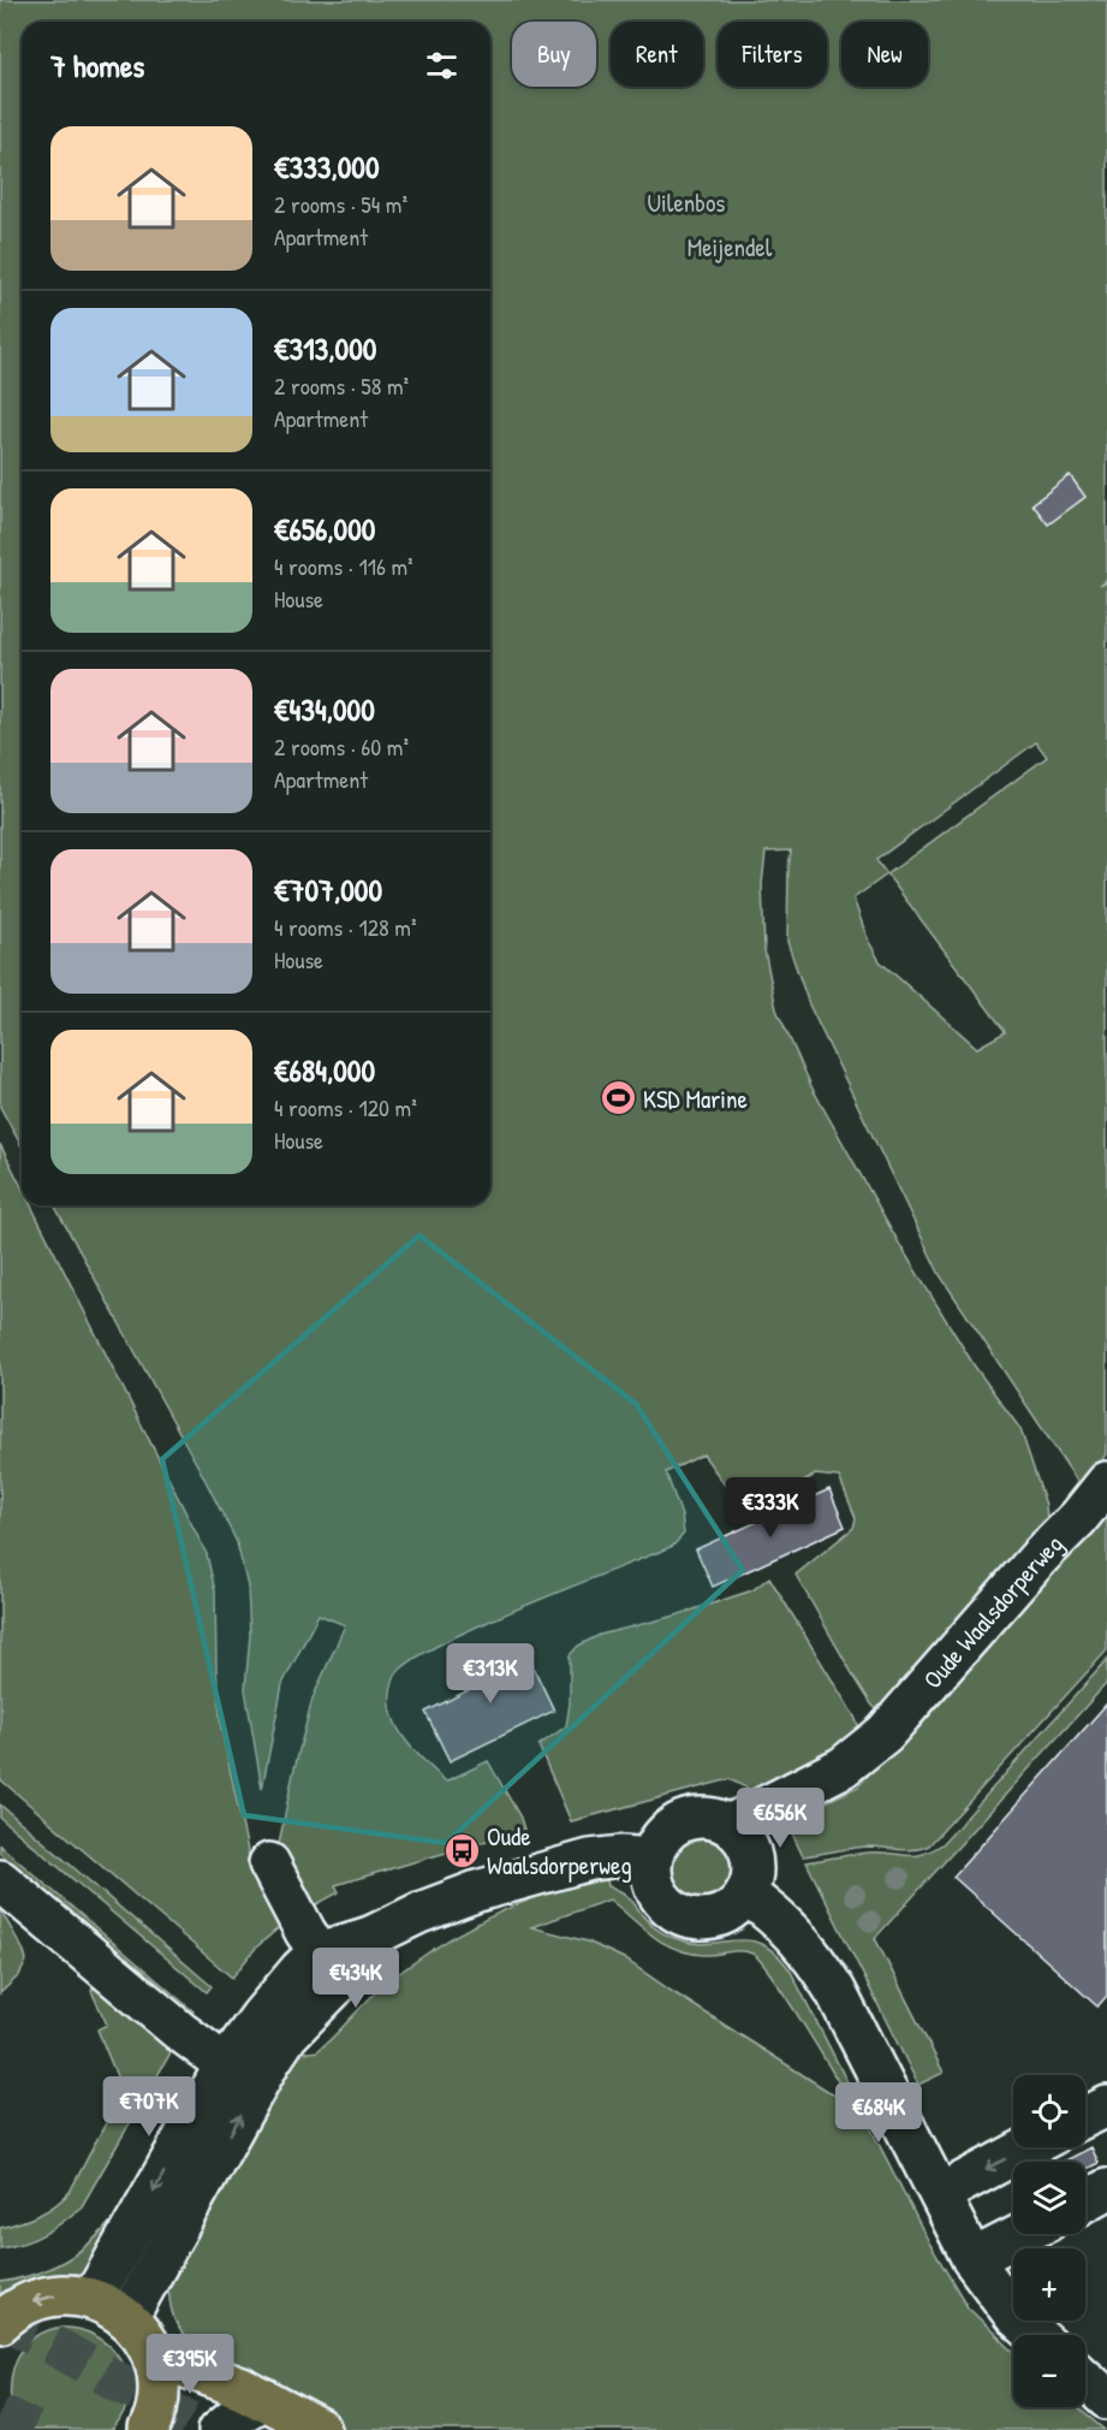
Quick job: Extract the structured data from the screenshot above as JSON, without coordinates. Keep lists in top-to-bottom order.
{
  "streets": {
    "street": ["Oude Waalsdorperweg"]
  },
  "parks": ["Uilenbos", "Meijendel"],
  "places": {
    "sports": ["KSD Marine"],
    "bus stop": ["Oude Waalsdorperweg"]
  },
  "page": {
    "chip": [
      "Buy",
      "Rent",
      "Filters",
      "New"
    ],
    "heading": "7 homes",
    "list": [
      {
        "name": "€333,000",
        "note": "2 rooms · 54 m² · Apartment"
      },
      {
        "name": "€313,000",
        "note": "2 rooms · 58 m² · Apartment"
      },
      {
        "name": "€656,000",
        "note": "4 rooms · 116 m² · House"
      },
      {
        "name": "€434,000",
        "note": "2 rooms · 60 m² · Apartment"
      },
      {
        "name": "€707,000",
        "note": "4 rooms · 128 m² · House"
      },
      {
        "name": "€684,000",
        "note": "4 rooms · 120 m² · House"
      }
    ],
    "price": [
      "€333K",
      "€313K",
      "€656K",
      "€434K",
      "€707K",
      "€684K",
      "€395K"
    ],
    "map_buttons": ["+", "−"]
  }
}
